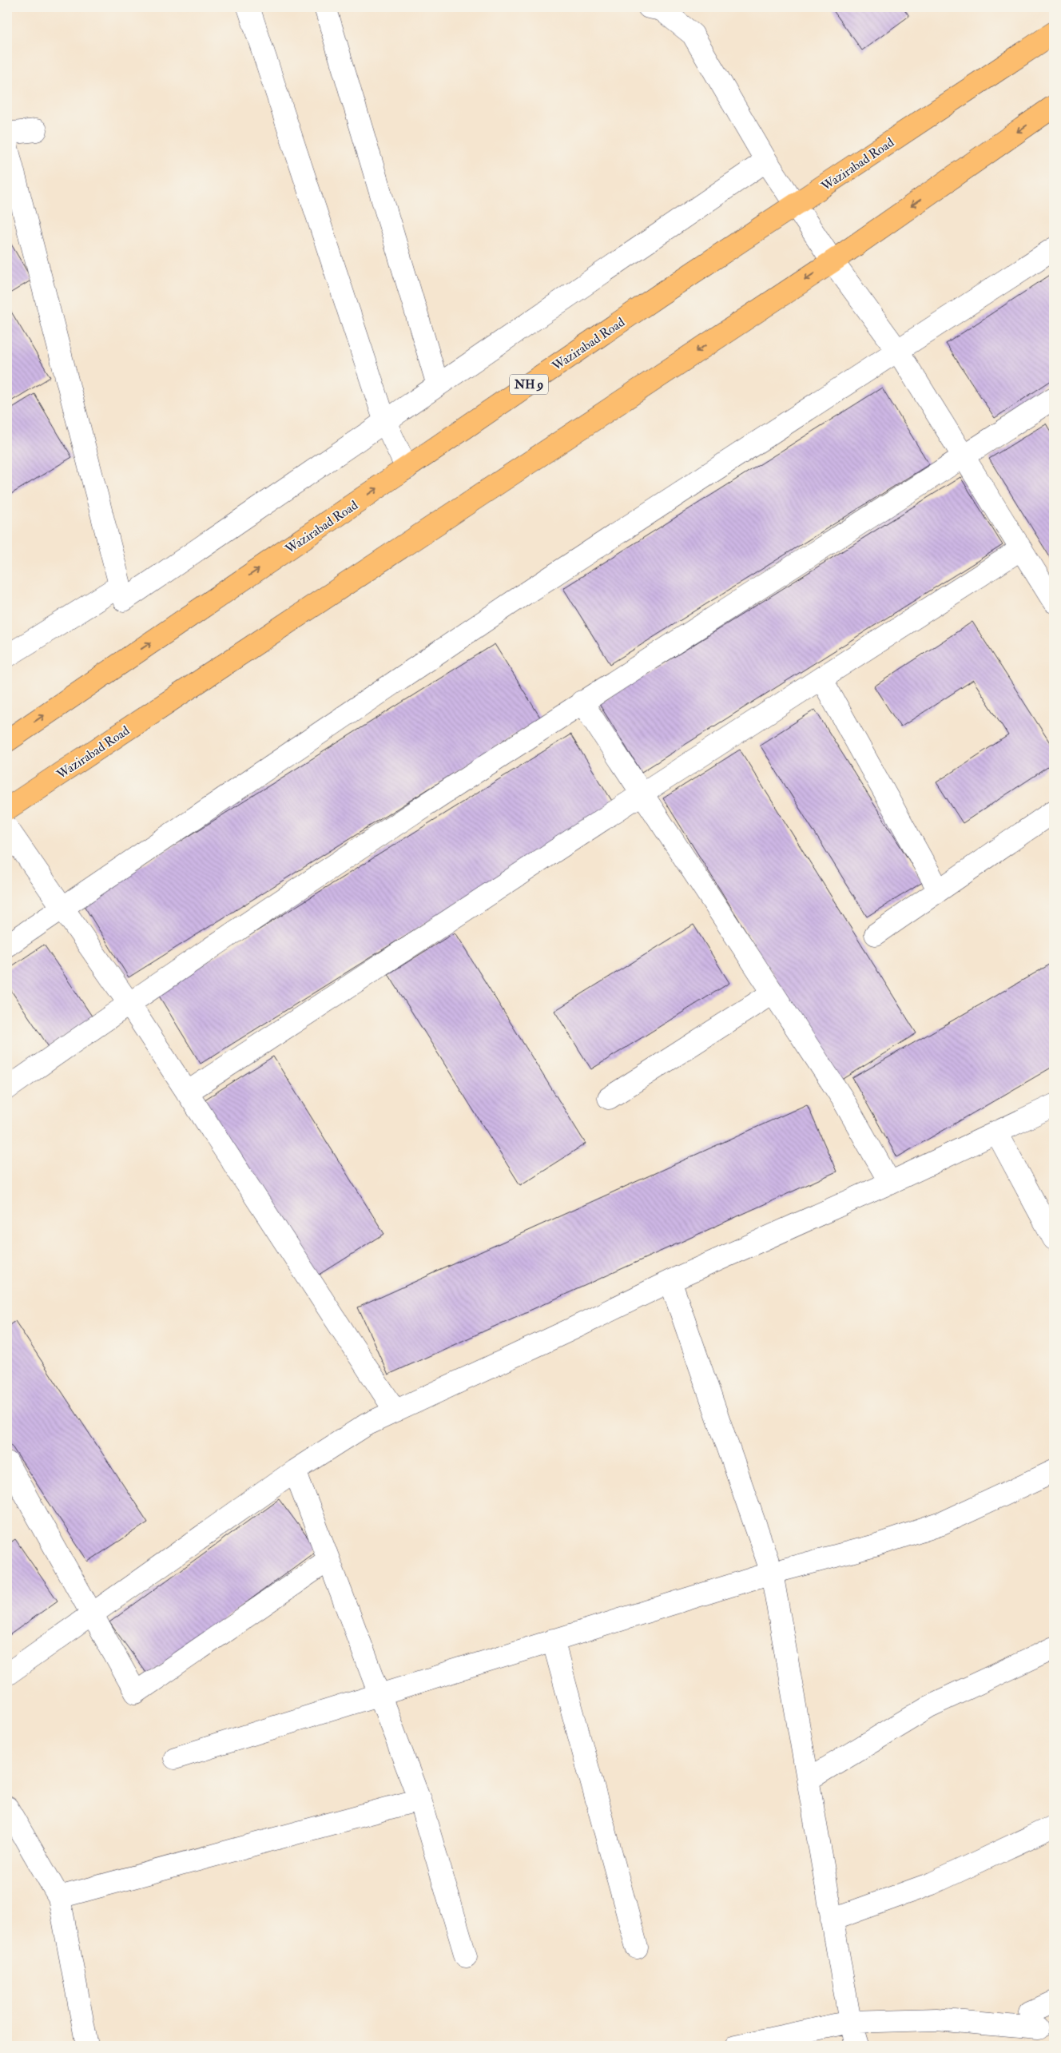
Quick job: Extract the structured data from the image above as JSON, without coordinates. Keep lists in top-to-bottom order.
{
  "streets": {
    "highway": ["Wazirabad Road", "NH 9"]
  }
}
